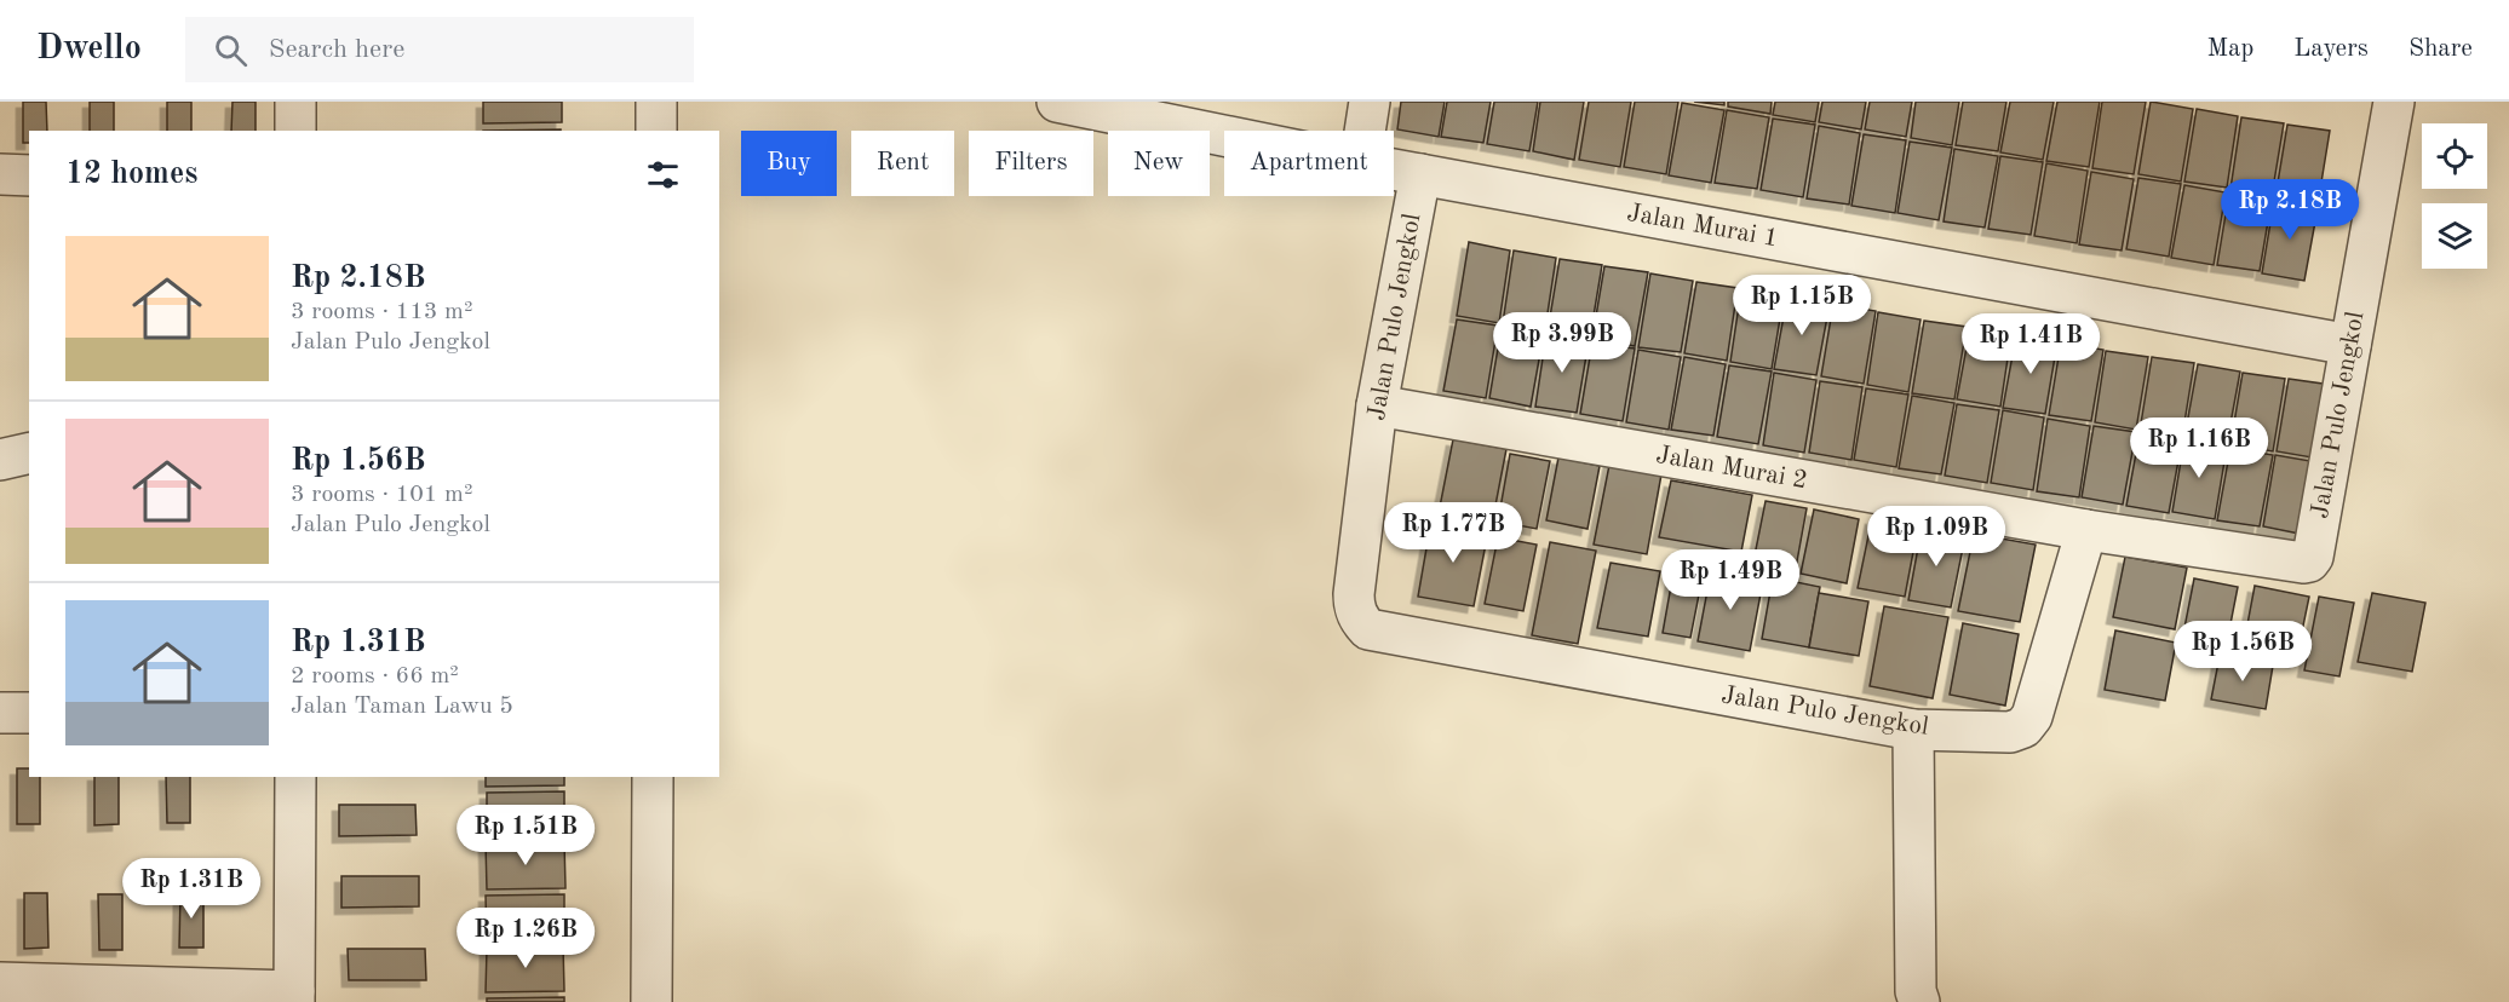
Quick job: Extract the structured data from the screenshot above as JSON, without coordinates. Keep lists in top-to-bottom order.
{
  "streets": {
    "street": ["Jalan Murai 1", "Jalan Pulo Jengkol", "Jalan Murai 2"]
  },
  "crossings": [
    ["Jalan Murai 1", "Jalan Pulo Jengkol"],
    ["Jalan Pulo Jengkol", "Jalan Murai 2"]
  ],
  "page": {
    "header": "Dwello",
    "search": "Search here",
    "nav": ["Map", "Layers", "Share"],
    "chip": [
      "Buy",
      "Rent",
      "Filters",
      "New",
      "Apartment"
    ],
    "heading": "12 homes",
    "price": [
      "Rp 2.18B",
      "Rp 1.15B",
      "Rp 3.99B",
      "Rp 1.41B",
      "Rp 1.16B",
      "Rp 1.77B",
      "Rp 1.09B",
      "Rp 1.49B",
      "Rp 1.56B",
      "Rp 1.51B",
      "Rp 1.31B",
      "Rp 1.26B"
    ],
    "list": [
      {
        "name": "Rp 2.18B",
        "note": "3 rooms · 113 m² · Jalan Pulo Jengkol"
      },
      {
        "name": "Rp 1.56B",
        "note": "3 rooms · 101 m² · Jalan Pulo Jengkol"
      },
      {
        "name": "Rp 1.31B",
        "note": "2 rooms · 66 m² · Jalan Taman Lawu 5"
      }
    ]
  }
}
